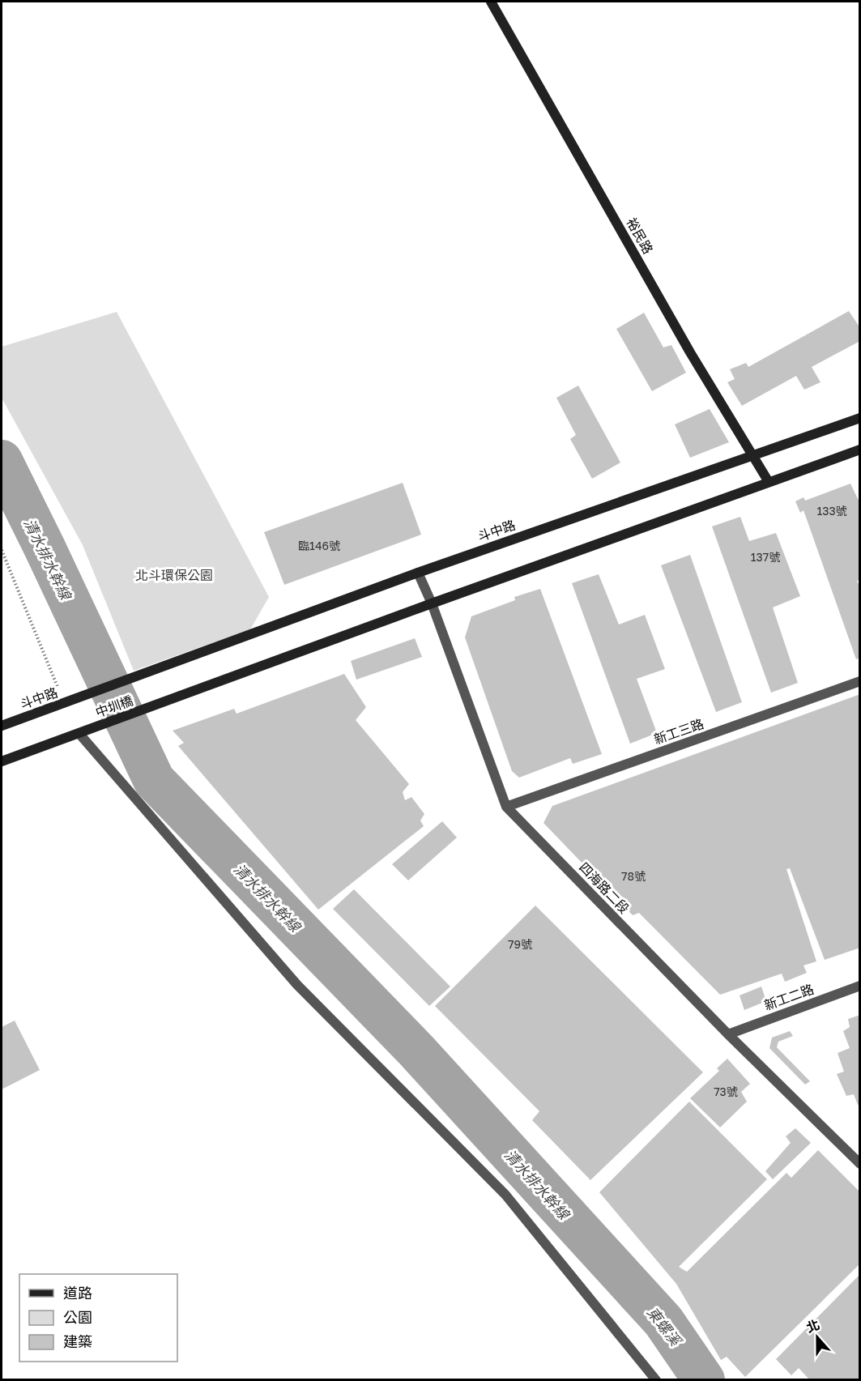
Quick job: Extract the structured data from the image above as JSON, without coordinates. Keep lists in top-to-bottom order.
{
  "streets": {
    "main road": ["裕民路", "斗中路", "中圳橋"],
    "street": ["新工三路", "四海路二段", "新工二路"]
  },
  "crossings": [
    ["裕民路", "斗中路"],
    ["斗中路", "中圳橋"],
    ["斗中路", "四海路二段"],
    ["中圳橋", "四海路二段"],
    ["新工三路", "四海路二段"],
    ["四海路二段", "新工二路"]
  ],
  "water": ["清水排水幹線", "東螺溪"],
  "parks": ["北斗環保公園"],
  "house_numbers": [
    "133號",
    "臨146號",
    "137號",
    "78號",
    "79號",
    "73號"
  ],
  "legend": ["道路", "公園", "建築"],
  "north": "top"
}
